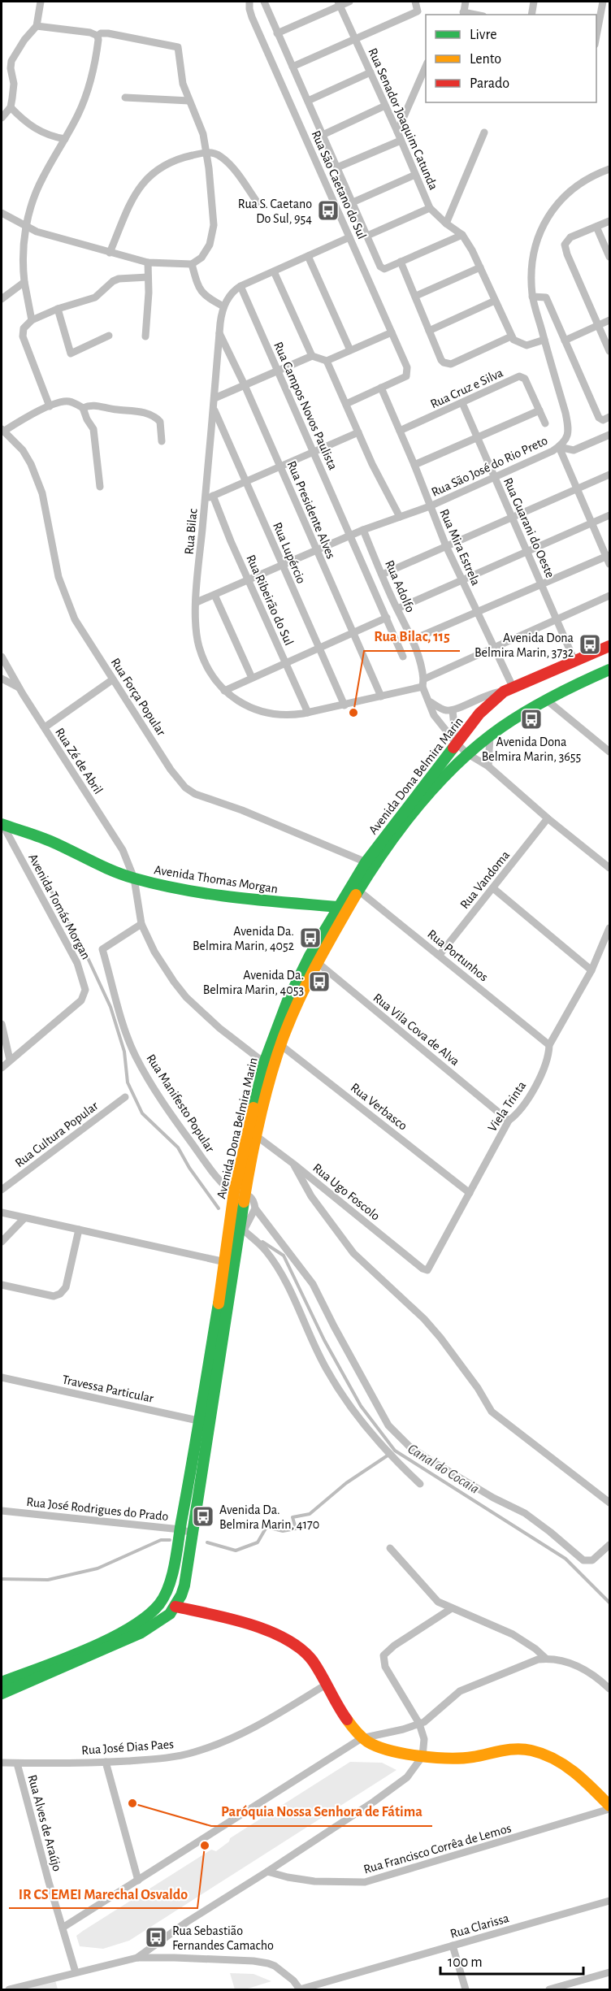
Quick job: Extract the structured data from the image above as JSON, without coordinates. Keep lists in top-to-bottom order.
{
  "streets": {
    "main road": ["Avenida Dona Belmira Marin", "Avenida Thomas Morgan"],
    "street": [
      "Rua Senador Joaquim Catunda",
      "Rua São Caetano do Sul",
      "Rua Cruz e Silva",
      "Rua Campos Novos Paulista",
      "Rua São José do Rio Preto",
      "Rua Presidente Alves",
      "Rua Guarani do Oeste",
      "Rua Bilac",
      "Rua Mira Estrela",
      "Rua Lupércio",
      "Rua Adolfo",
      "Rua Ribeirão do Sul",
      "Rua Força Popular",
      "Rua Zé de Abril",
      "Rua Vandoma",
      "Avenida Tomás Morgan",
      "Rua Portunhos",
      "Rua Vila Cova de Alva",
      "Rua Manifesto Popular",
      "Rua Verbasco",
      "Viela Trinta",
      "Rua Cultura Popular",
      "Rua Ugo Foscolo",
      "Travessa Particular",
      "Rua José Rodrigues do Prado",
      "Rua José Dias Paes",
      "Rua Alves de Araújo",
      "Rua Francisco Corrêa de Lemos",
      "Rua Clarissa"
    ]
  },
  "crossings": [
    ["Rua São Caetano do Sul", "Rua Bilac"],
    ["Rua São Caetano do Sul", "Rua Mira Estrela"],
    ["Rua Cruz e Silva", "Rua Guarani do Oeste"],
    ["Rua Cruz e Silva", "Rua Mira Estrela"],
    ["Rua Campos Novos Paulista", "Rua São José do Rio Preto"],
    ["Rua Campos Novos Paulista", "Rua Bilac"],
    ["Rua Campos Novos Paulista", "Rua Adolfo"],
    ["Rua São José do Rio Preto", "Rua Presidente Alves"],
    ["Rua São José do Rio Preto", "Rua Guarani do Oeste"],
    ["Rua São José do Rio Preto", "Rua Bilac"],
    ["Rua São José do Rio Preto", "Rua Mira Estrela"],
    ["Rua São José do Rio Preto", "Rua Lupércio"],
    ["Rua São José do Rio Preto", "Rua Adolfo"],
    ["Rua São José do Rio Preto", "Rua Ribeirão do Sul"],
    ["Rua Presidente Alves", "Rua Bilac"],
    ["Rua Guarani do Oeste", "Rua Bilac"],
    ["Rua Guarani do Oeste", "Avenida Dona Belmira Marin"],
    ["Rua Bilac", "Rua Mira Estrela"],
    ["Rua Bilac", "Rua Lupércio"],
    ["Rua Bilac", "Rua Adolfo"],
    ["Rua Bilac", "Rua Ribeirão do Sul"],
    ["Rua Mira Estrela", "Avenida Dona Belmira Marin"],
    ["Rua Força Popular", "Avenida Dona Belmira Marin"],
    ["Rua Zé de Abril", "Avenida Dona Belmira Marin"],
    ["Rua Zé de Abril", "Avenida Thomas Morgan"],
    ["Rua Zé de Abril", "Rua Manifesto Popular"],
    ["Avenida Dona Belmira Marin", "Avenida Thomas Morgan"],
    ["Avenida Dona Belmira Marin", "Rua Portunhos"],
    ["Avenida Dona Belmira Marin", "Rua Vila Cova de Alva"],
    ["Avenida Dona Belmira Marin", "Rua Manifesto Popular"],
    ["Avenida Dona Belmira Marin", "Rua Verbasco"],
    ["Avenida Dona Belmira Marin", "Rua Ugo Foscolo"],
    ["Avenida Dona Belmira Marin", "Travessa Particular"],
    ["Avenida Dona Belmira Marin", "Rua José Rodrigues do Prado"],
    ["Avenida Thomas Morgan", "Avenida Tomás Morgan"],
    ["Rua Vandoma", "Rua Portunhos"],
    ["Rua Portunhos", "Viela Trinta"],
    ["Rua Vila Cova de Alva", "Viela Trinta"],
    ["Rua Verbasco", "Viela Trinta"],
    ["Viela Trinta", "Rua Ugo Foscolo"],
    ["Rua José Dias Paes", "Rua Alves de Araújo"]
  ],
  "water": ["Canal do Cocaia"],
  "places": {
    "bus stop": [
      "Rua S. Caetano Do Sul, 954",
      "Avenida Dona Belmira Marin, 3732",
      "Avenida Dona Belmira Marin, 3655",
      "Avenida Da. Belmira Marin, 4052",
      "Avenida Da. Belmira Marin, 4053",
      "Avenida Da. Belmira Marin, 4170",
      "Rua Sebastião Fernandes Camacho"
    ],
    "other": ["Rua Bilac, 115", "Paróquia Nossa Senhora de Fátima", "IR CS EMEI Marechal Osvaldo"]
  },
  "legend": ["Livre", "Lento", "Parado"],
  "scale_bar": "100 m"
}
